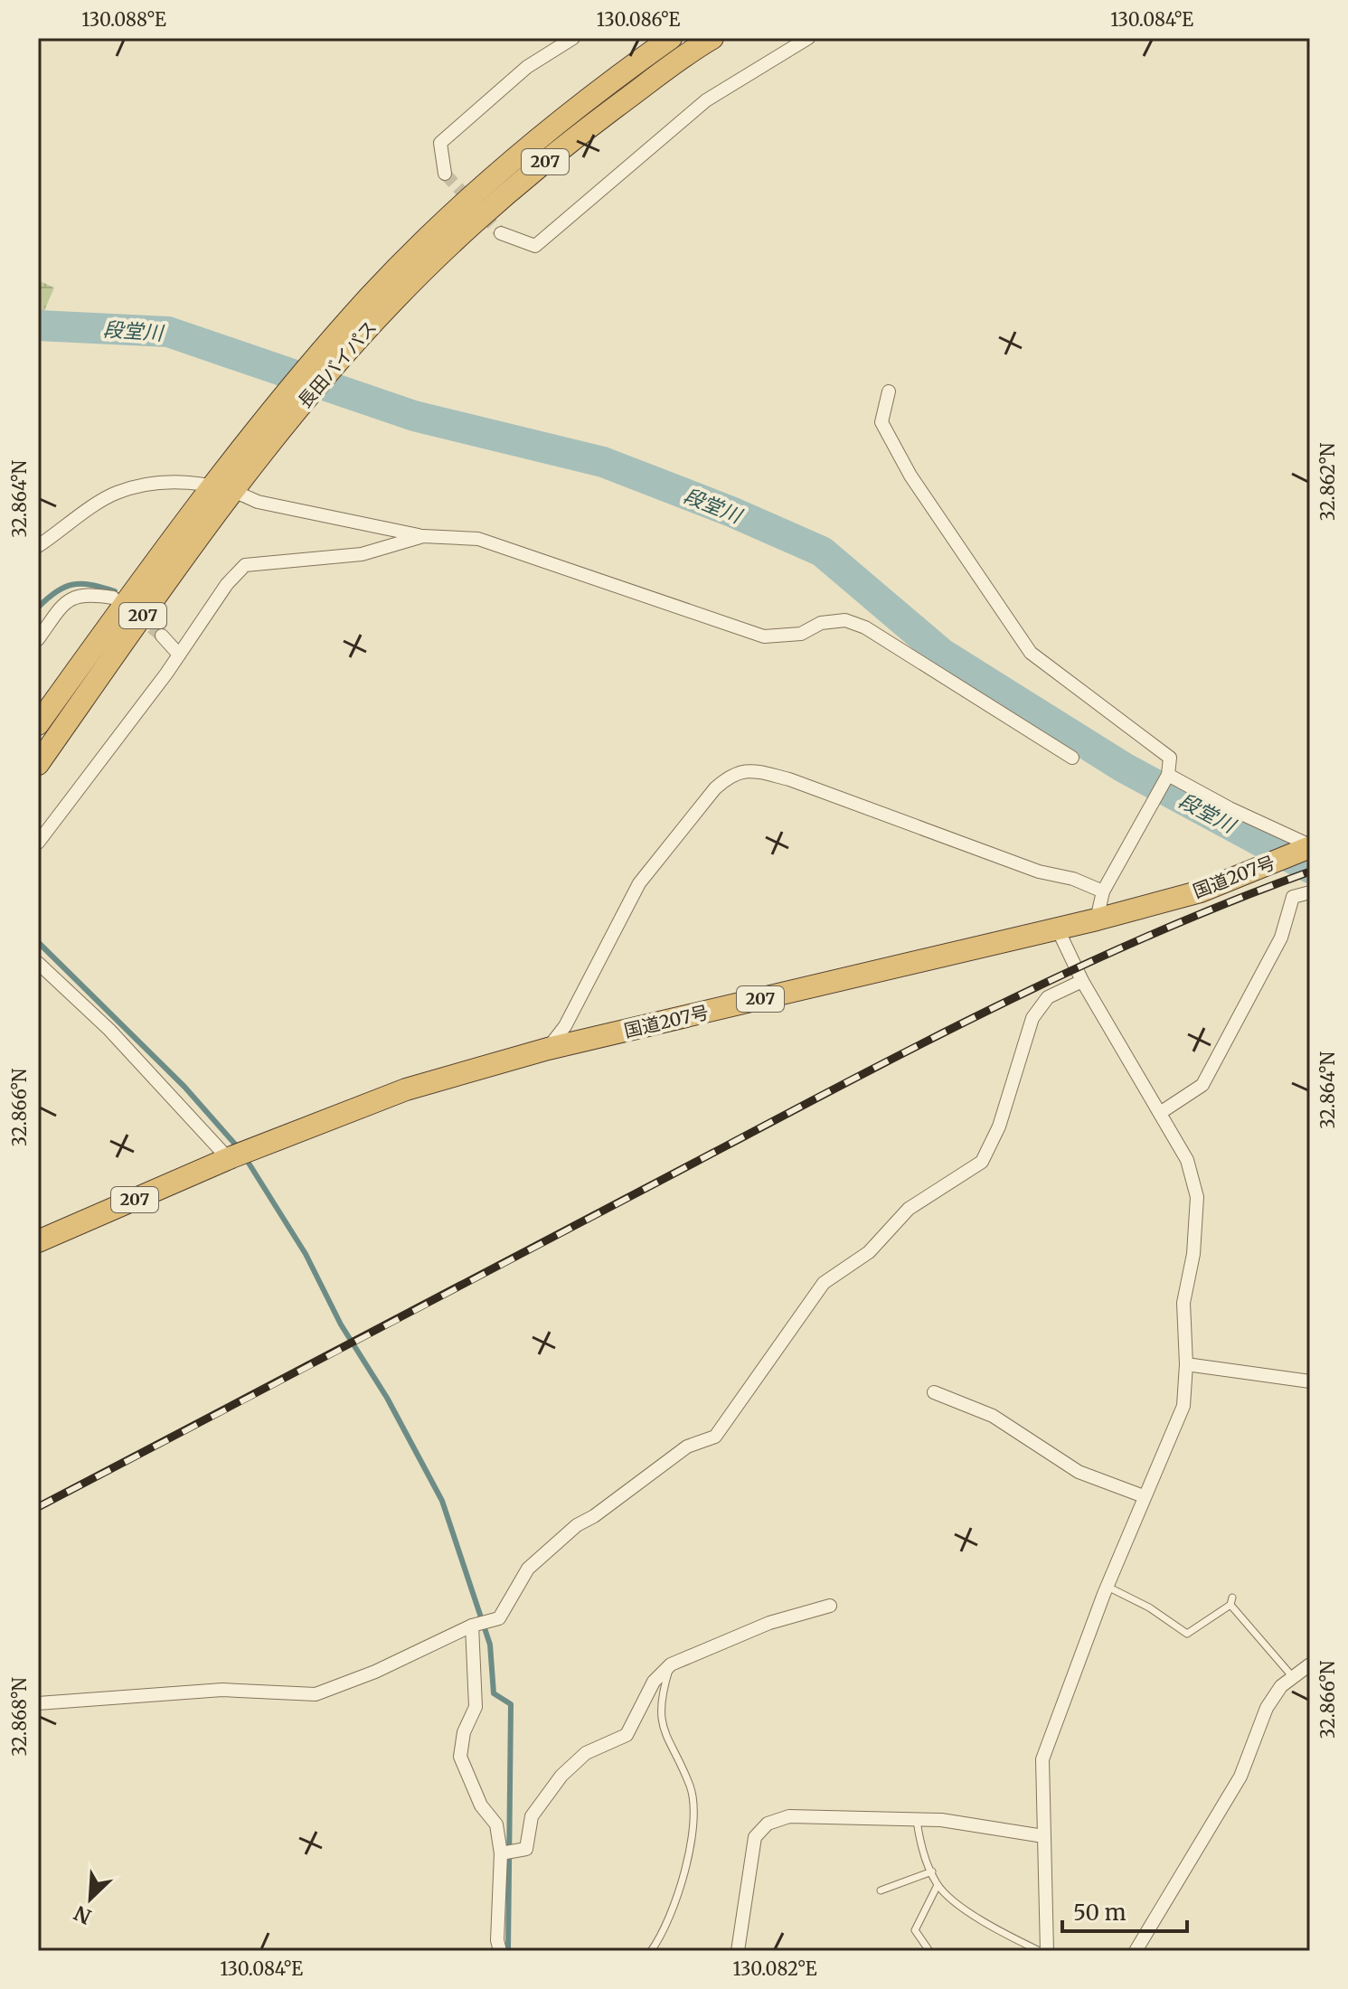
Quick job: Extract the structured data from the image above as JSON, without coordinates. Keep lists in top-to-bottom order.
{
  "streets": {
    "highway": ["207", "長田バイパス", "国道207号"]
  },
  "water": ["段堂川"],
  "scale_bar": "50 m",
  "north": "bottom left",
  "coordinates": [
    "130.088°E",
    "130.086°E",
    "130.084°E",
    "32.862°N",
    "32.864°N",
    "32.866°N",
    "32.868°N",
    "130.082°E"
  ]
}
